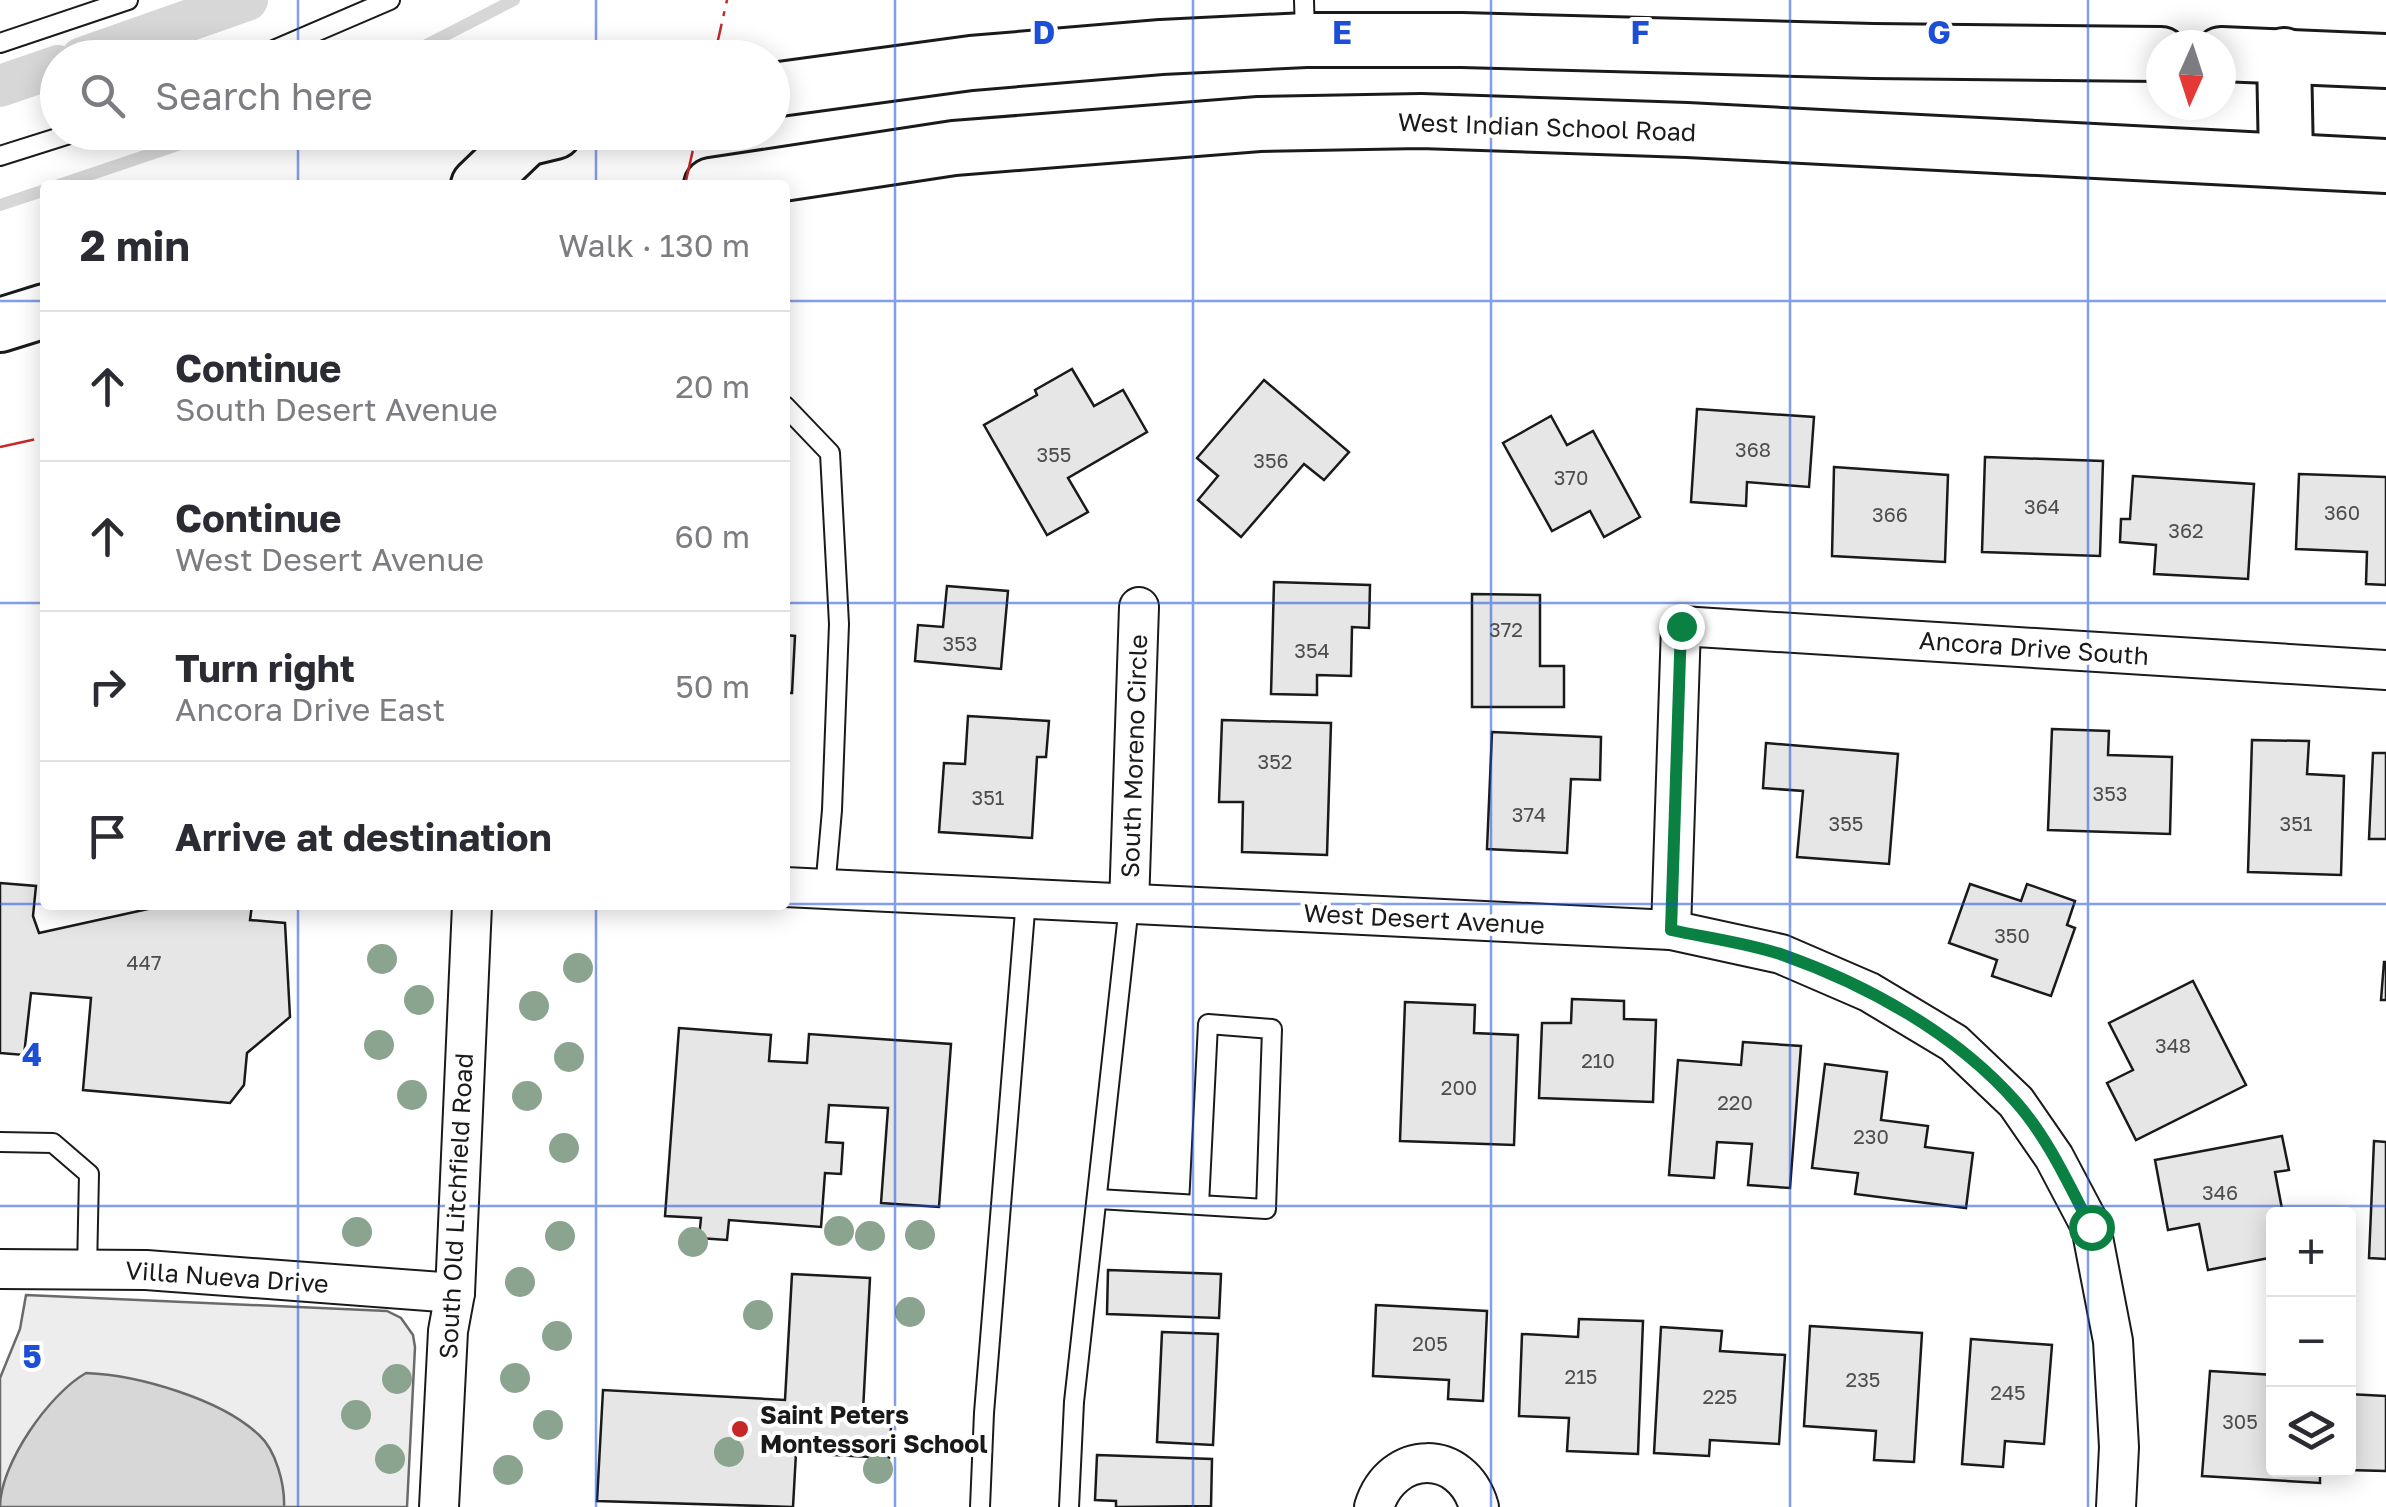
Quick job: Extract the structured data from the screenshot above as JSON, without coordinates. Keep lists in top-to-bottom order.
{
  "streets": {
    "main road": ["West Indian School Road"],
    "street": [
      "Ancora Drive South",
      "South Moreno Circle",
      "West Desert Avenue",
      "South Old Litchfield Road",
      "Villa Nueva Drive"
    ]
  },
  "crossings": [
    ["Ancora Drive South", "West Desert Avenue"],
    ["South Moreno Circle", "West Desert Avenue"],
    ["South Old Litchfield Road", "Villa Nueva Drive"]
  ],
  "places": ["Saint Peters Montessori School"],
  "house_numbers": [
    "368",
    "355",
    "356",
    "370",
    "364",
    "360",
    "366",
    "362",
    "372",
    "353",
    "354",
    "352",
    "353",
    "351",
    "374",
    "355",
    "351",
    "350",
    "447",
    "348",
    "210",
    "200",
    "220",
    "230",
    "346",
    "205",
    "215",
    "235",
    "245",
    "225",
    "305"
  ],
  "north": "bottom",
  "page": {
    "search": "Search here",
    "heading": ["2 min", "Walk · 130 m"],
    "list": [
      ["Continue", "South Desert Avenue", "20 m"],
      ["Continue", "West Desert Avenue", "60 m"],
      ["Turn right", "Ancora Drive East", "50 m"],
      "Arrive at destination"
    ],
    "map_buttons": ["+", "−"]
  },
  "grid": {
    "columns": [
      "D",
      "E",
      "F",
      "G"
    ],
    "rows": ["4", "5"]
  }
}
